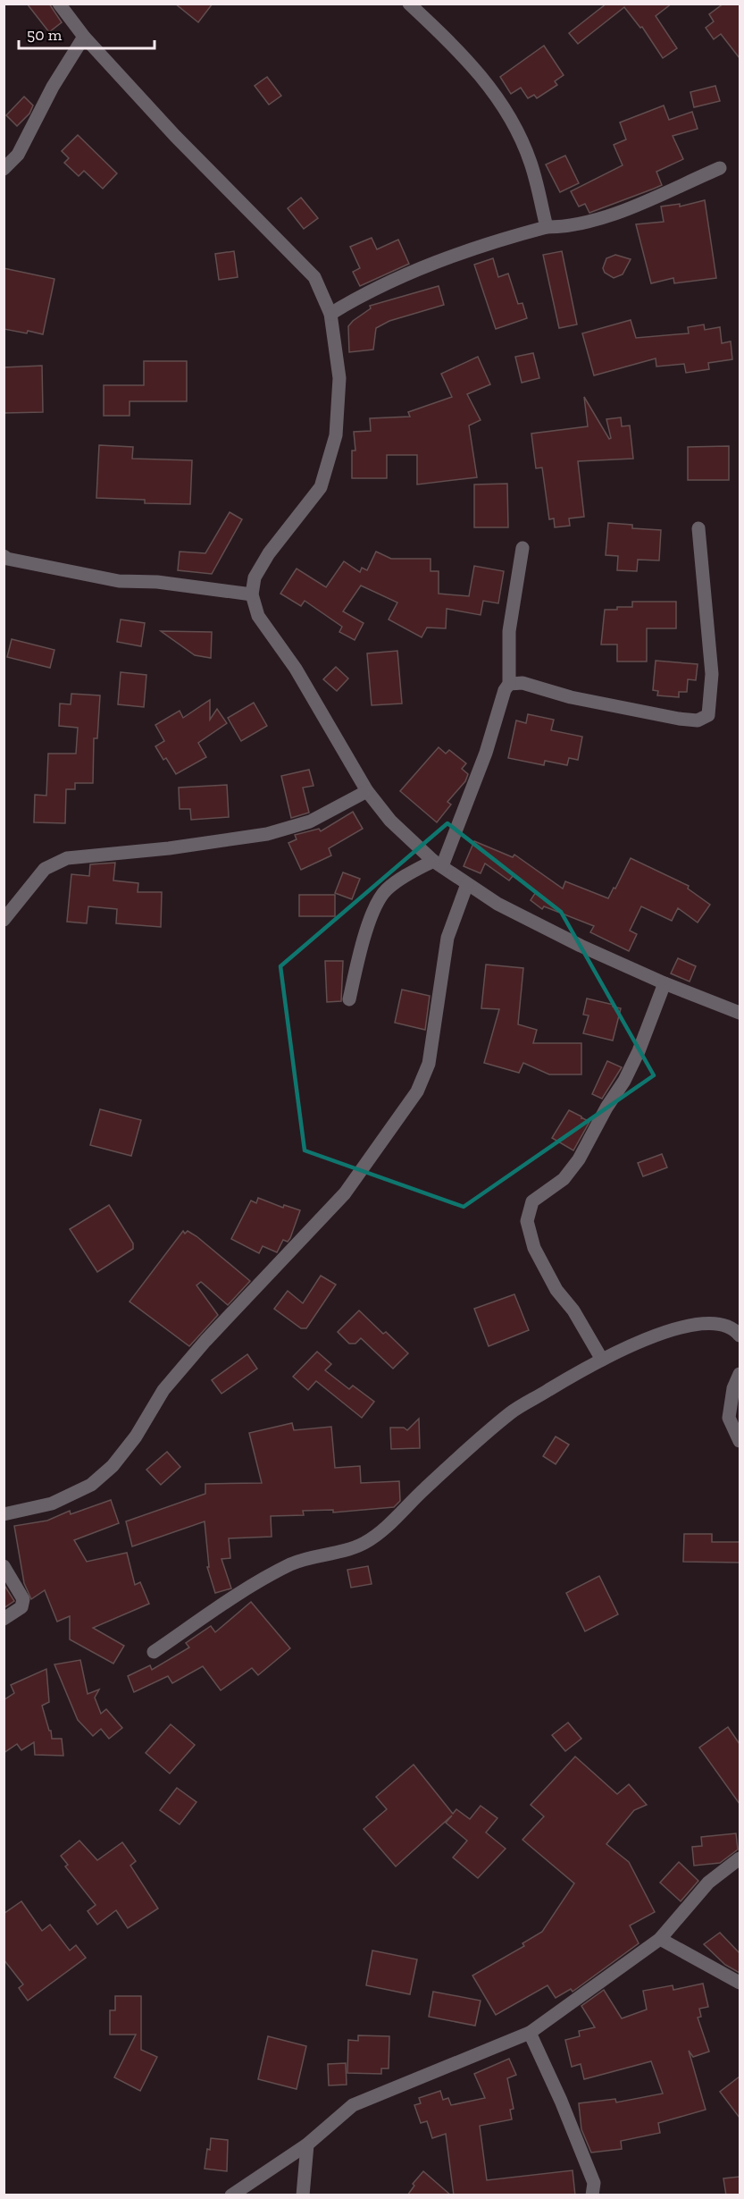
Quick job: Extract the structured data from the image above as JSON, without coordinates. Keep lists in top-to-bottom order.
{
  "scale_bar": "50 m"
}
